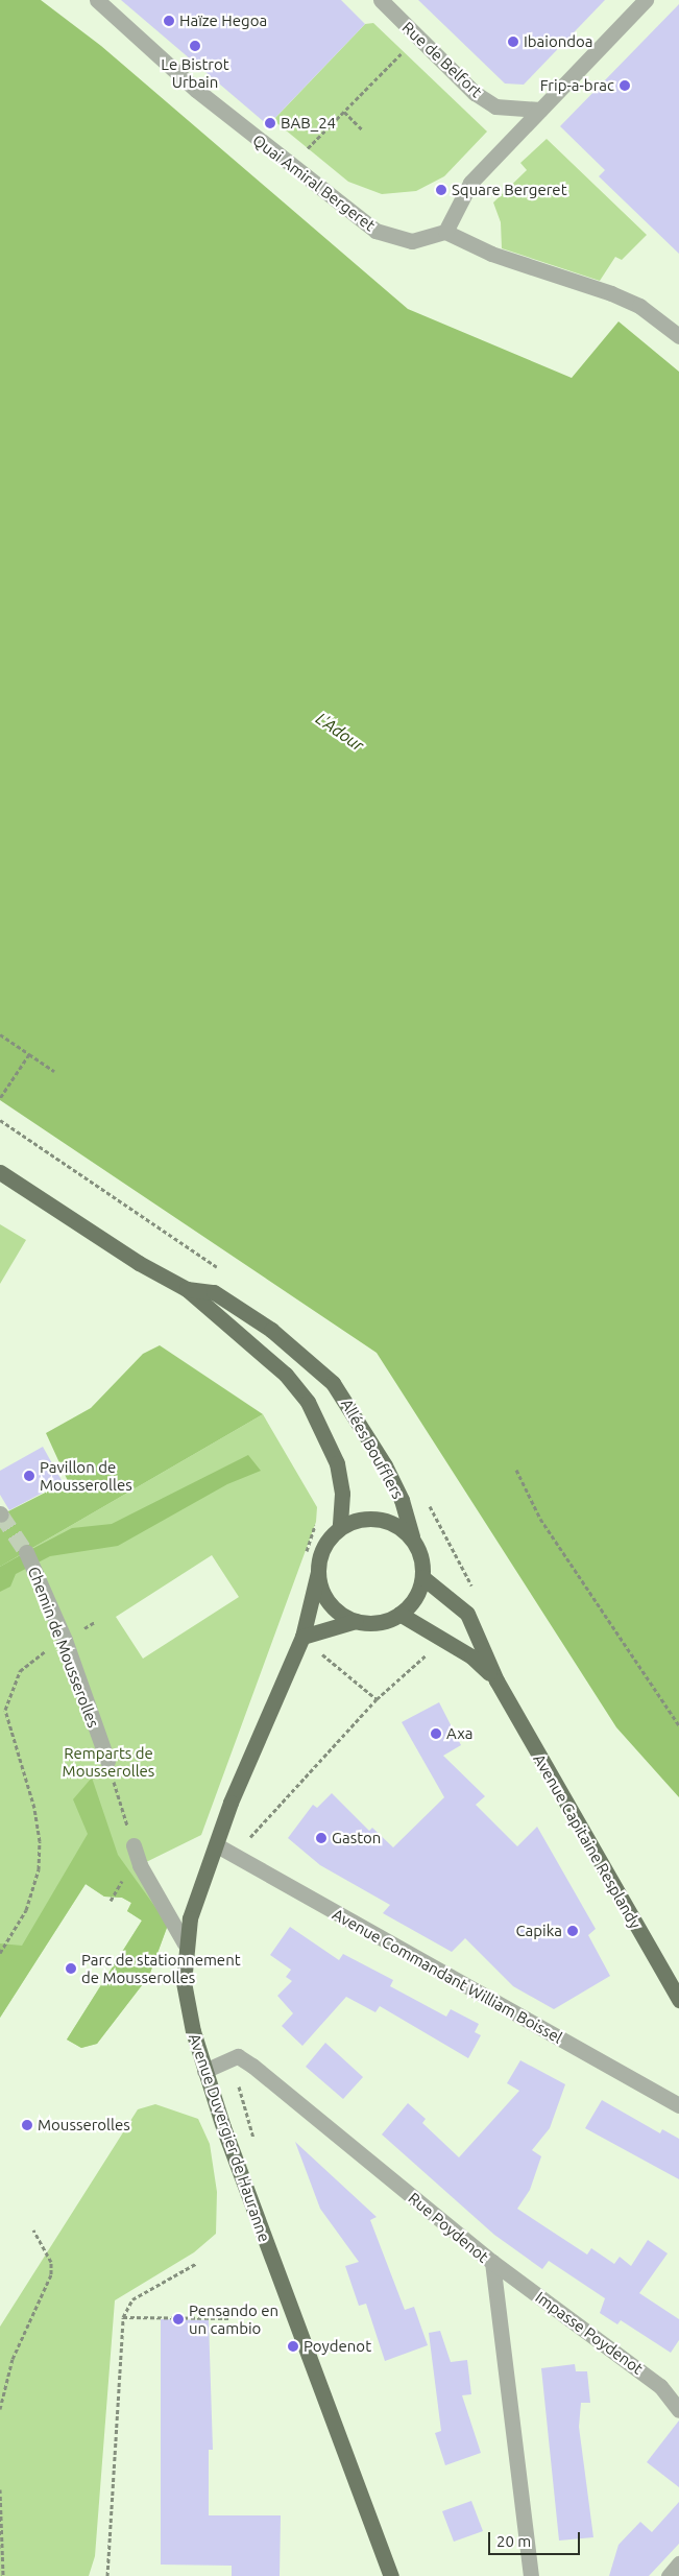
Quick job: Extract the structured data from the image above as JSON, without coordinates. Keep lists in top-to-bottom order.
{
  "streets": {
    "main road": ["Allées Boufflers", "Avenue Capitaine Resplandy", "Avenue Duvergier de Hauranne"],
    "street": [
      "Rue de Belfort",
      "Quai Amiral Bergeret",
      "Chemin de Mousserolles",
      "Avenue Commandant William Boissel",
      "Rue Poydenot",
      "Impasse Poydenot"
    ]
  },
  "crossings": [
    ["Allées Boufflers", "Avenue Capitaine Resplandy"],
    ["Allées Boufflers", "Avenue Duvergier de Hauranne"],
    ["Avenue Capitaine Resplandy", "Avenue Duvergier de Hauranne"],
    ["Avenue Commandant William Boissel", "Avenue Duvergier de Hauranne"],
    ["Avenue Duvergier de Hauranne", "Rue Poydenot"],
    ["Rue Poydenot", "Impasse Poydenot"]
  ],
  "water": ["L'Adour"],
  "parks": ["Remparts de Mousserolles"],
  "places": [
    "Haïze Hegoa",
    "Ibaiondoa",
    "Le Bistrot Urbain",
    "Frip-a-brac",
    "BAB_24",
    "Square Bergeret",
    "Pavillon de Mousserolles",
    "Axa",
    "Gaston",
    "Capika",
    "Parc de stationnement de Mousserolles",
    "Mousserolles",
    "Pensando en un cambio",
    "Poydenot"
  ],
  "scale_bar": "20 m"
}
